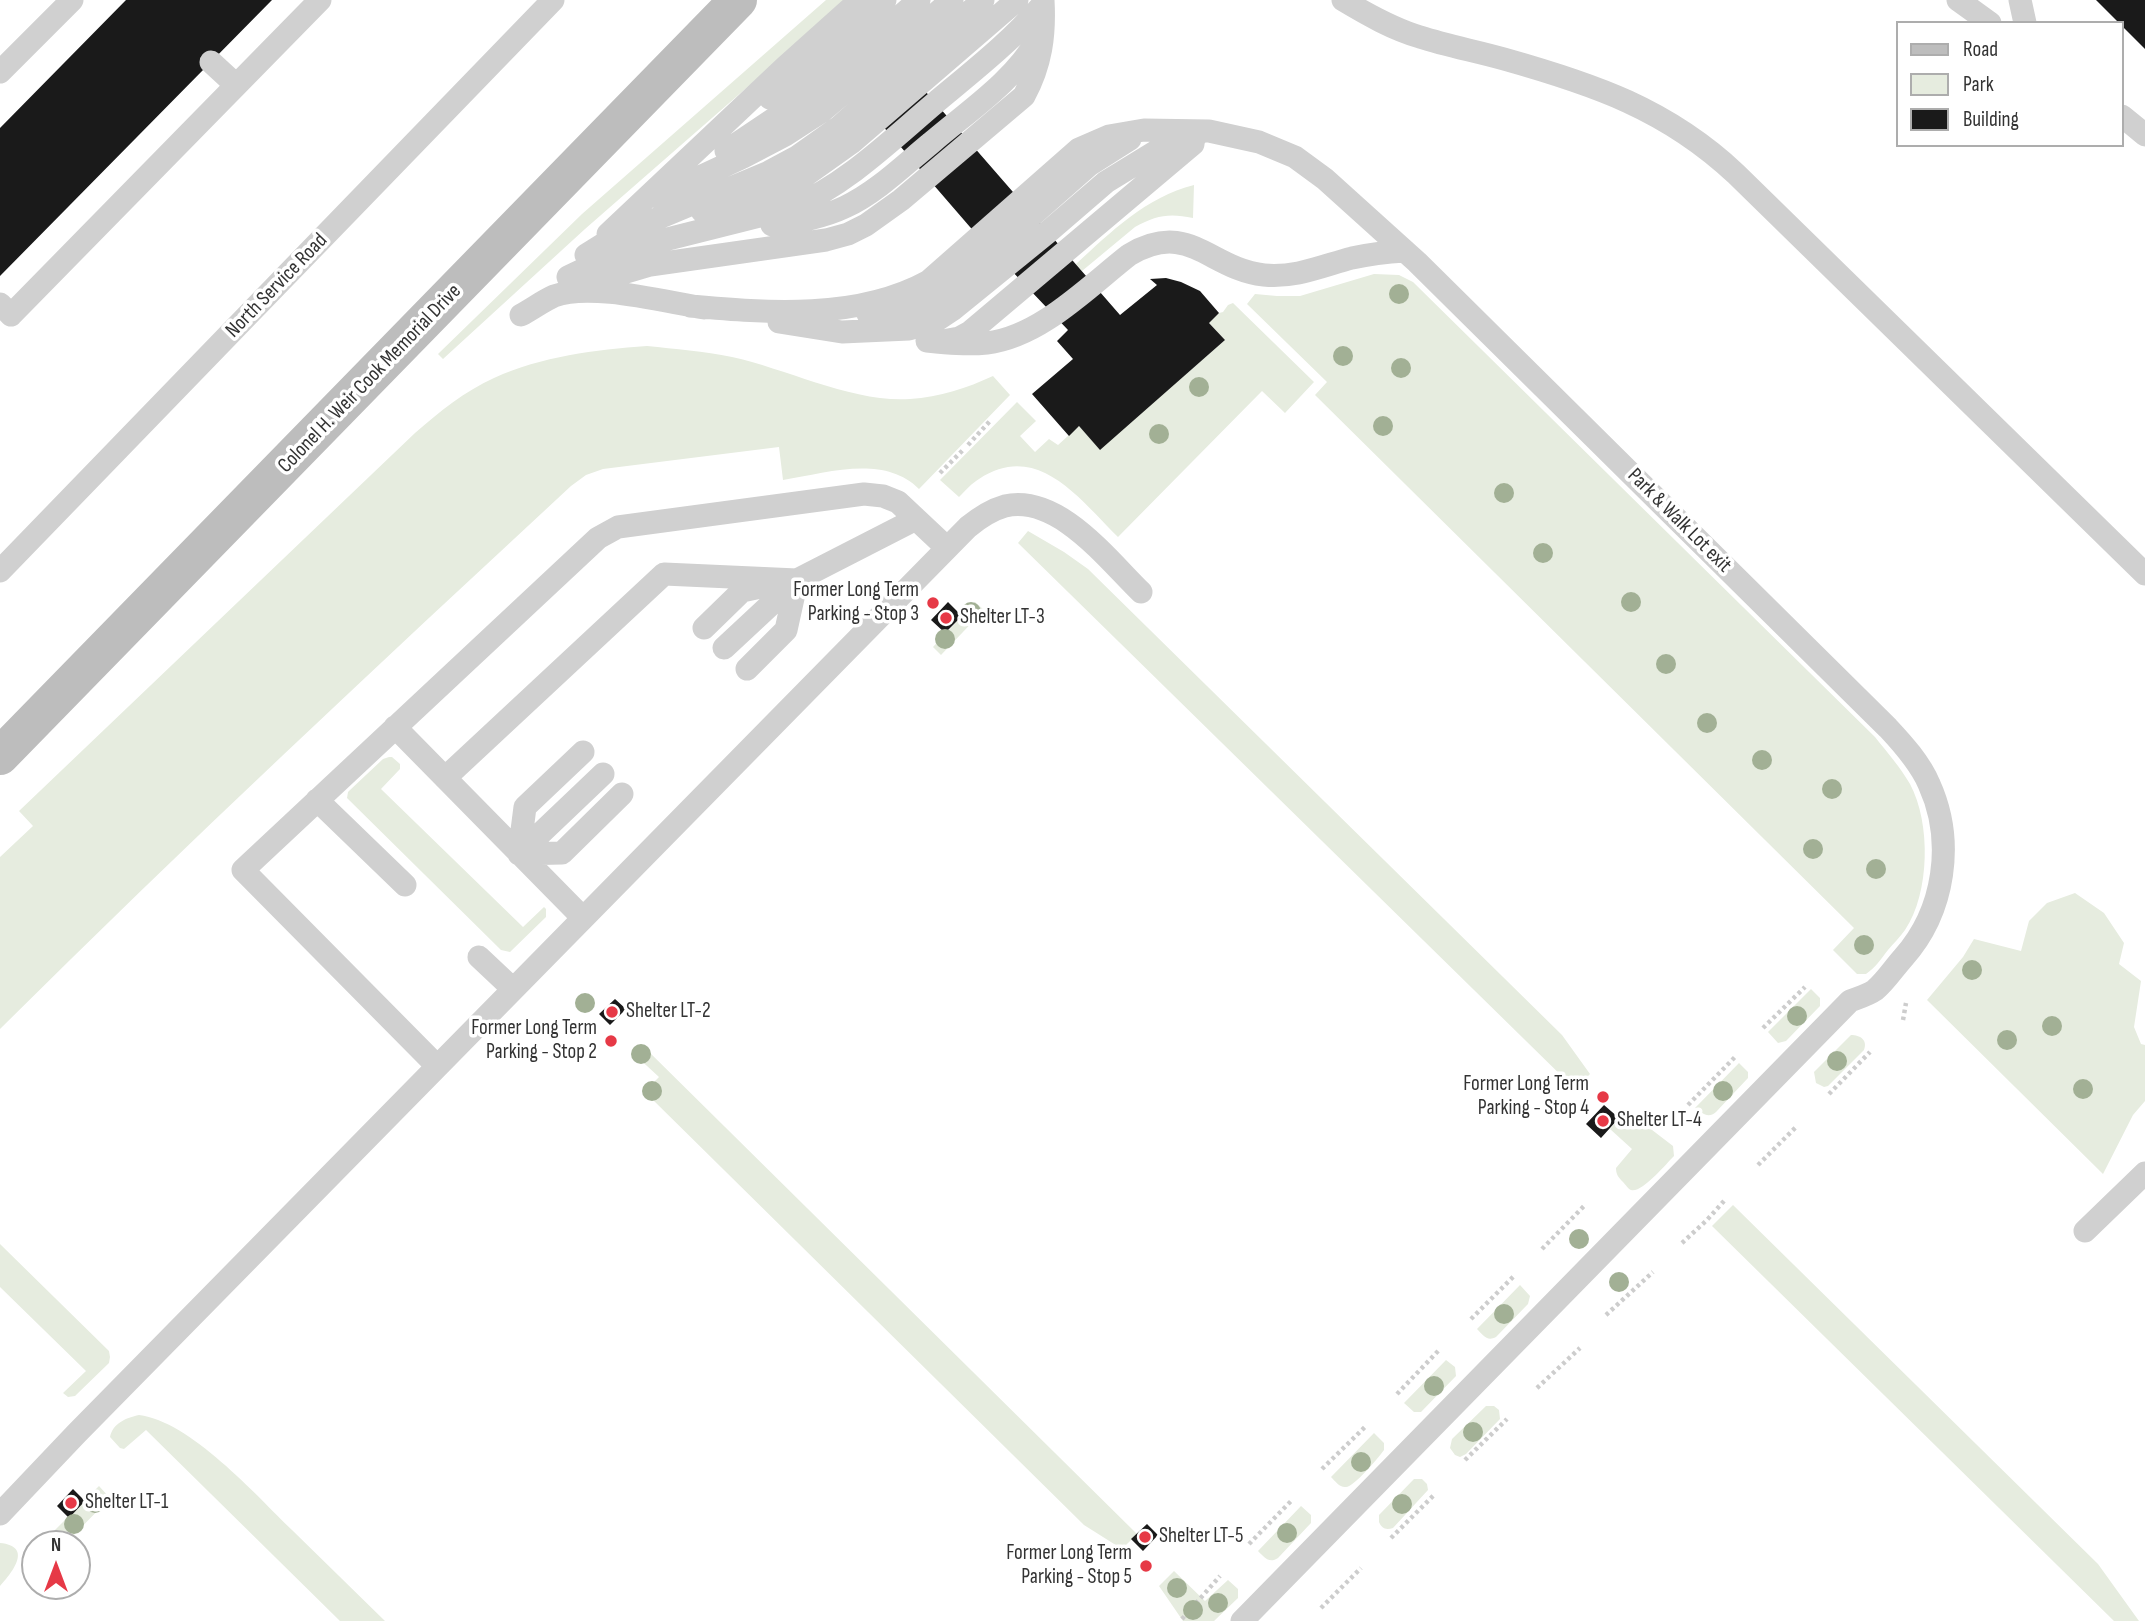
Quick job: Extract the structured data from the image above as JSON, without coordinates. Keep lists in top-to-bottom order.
{
  "streets": {
    "street": ["Colonel H. Weir Cook Memorial Drive"],
    "lane": ["North Service Road", "Park & Walk Lot exit"]
  },
  "places": [
    "Former Long Term Parking - Stop 3",
    "Shelter LT-3",
    "Shelter LT-2",
    "Former Long Term Parking - Stop 2",
    "Former Long Term Parking - Stop 4",
    "Shelter LT-4",
    "Shelter LT-1",
    "Shelter LT-5",
    "Former Long Term Parking - Stop 5"
  ],
  "legend": ["Road", "Park", "Building"],
  "north": "top"
}
